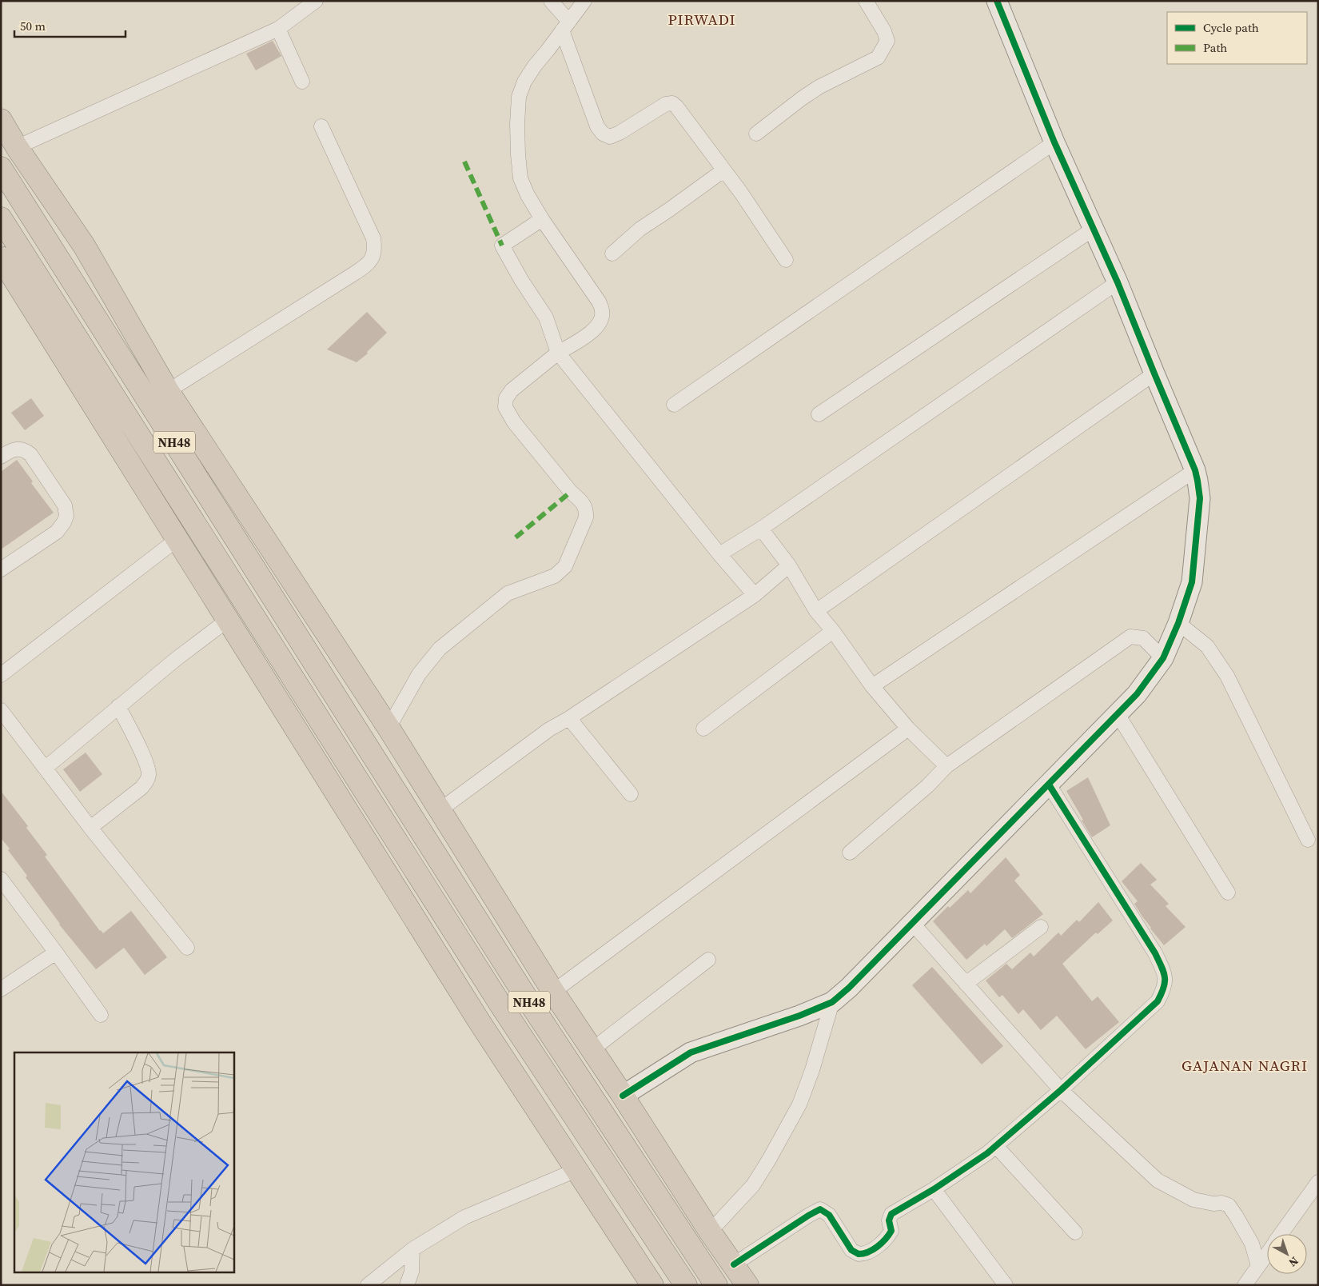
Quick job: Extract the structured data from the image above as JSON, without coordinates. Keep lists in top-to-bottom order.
{
  "streets": {
    "highway": ["NH48"]
  },
  "districts": ["PIRWADI", "GAJANAN NAGRI"],
  "legend": ["Cycle path", "Path"],
  "scale_bar": "50 m",
  "north": "bottom right"
}
